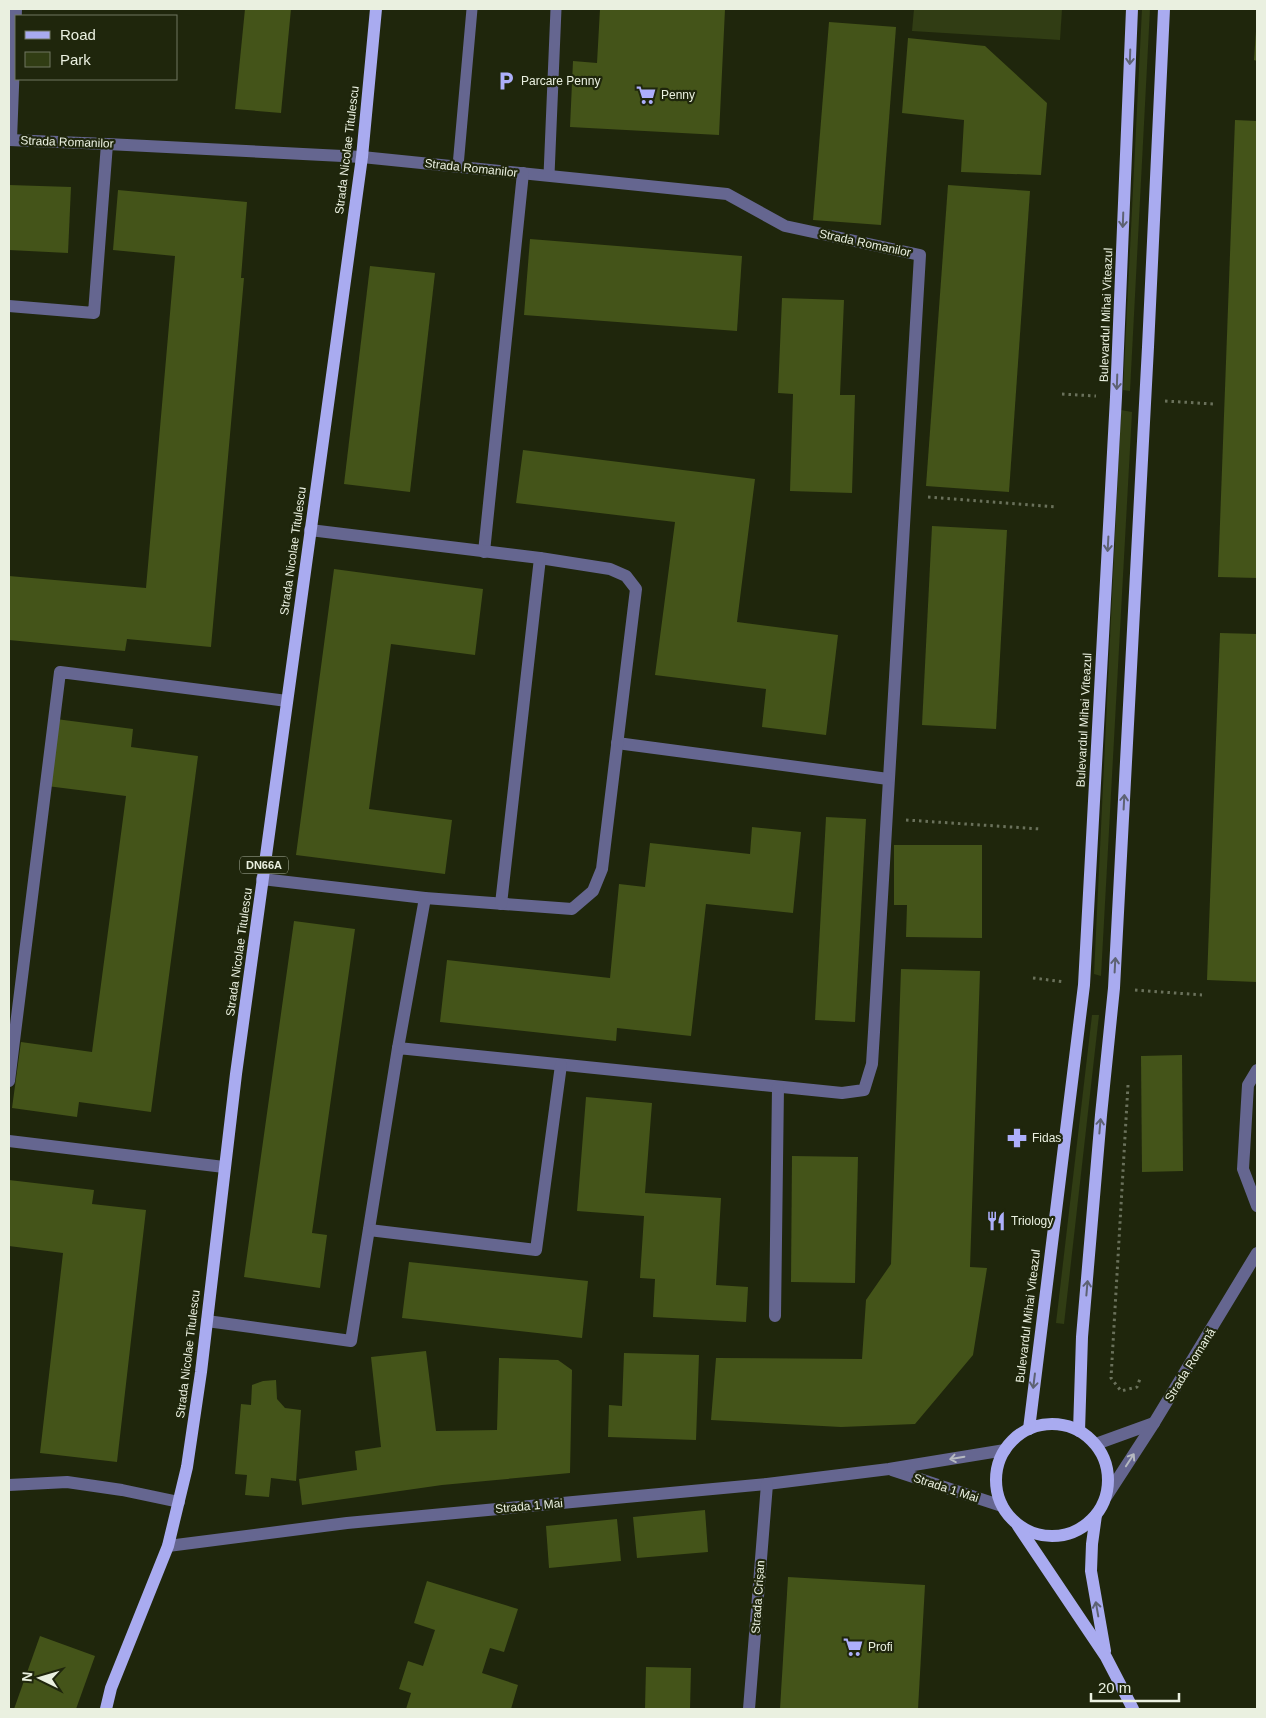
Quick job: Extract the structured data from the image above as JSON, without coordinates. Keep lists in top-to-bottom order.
{
  "streets": {
    "main road": ["Strada Nicolae Titulescu", "Bulevardul Mihai Viteazul", "DN66A"],
    "street": [
      "Strada Romanilor",
      "Strada Romană",
      "Strada 1 Mai",
      "Strada Crișan"
    ]
  },
  "crossings": [
    ["Strada Romanilor", "Strada Nicolae Titulescu"],
    ["Strada Nicolae Titulescu", "Strada 1 Mai"],
    ["Bulevardul Mihai Viteazul", "Strada Romană"],
    ["Bulevardul Mihai Viteazul", "Strada 1 Mai"],
    ["Strada Romană", "Strada 1 Mai"],
    ["Strada 1 Mai", "Strada Crișan"]
  ],
  "places": {
    "parking": ["Parcare Penny"],
    "supermarket": ["Penny", "Profi"],
    "pharmacy": ["Fidas"],
    "restaurant": ["Triology"]
  },
  "legend": ["Road", "Park"],
  "scale_bar": "20 m",
  "north": "left"
}
